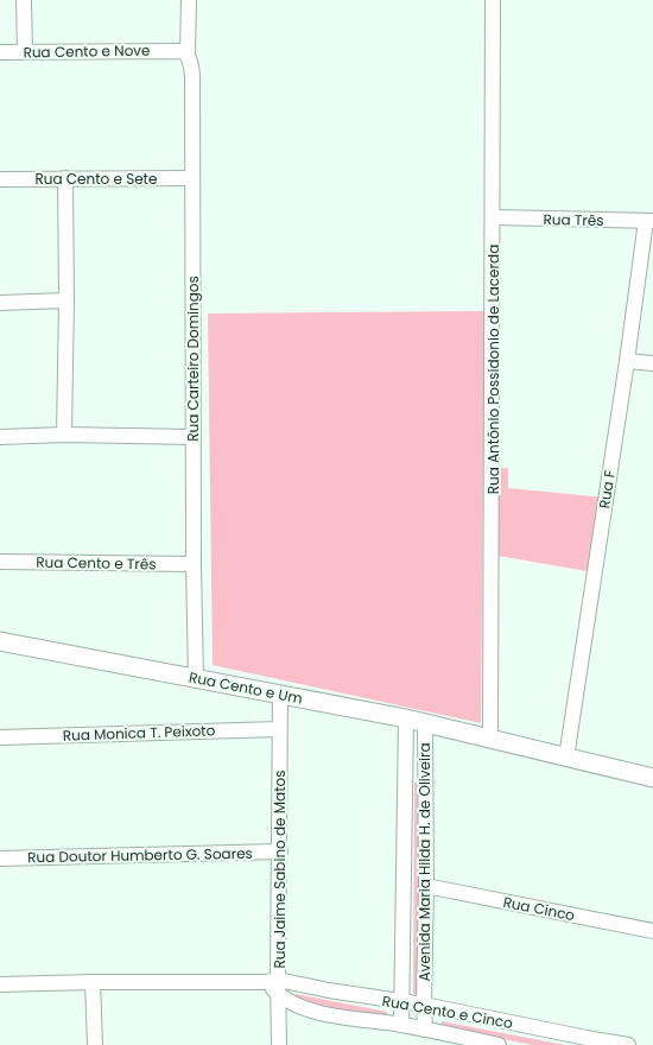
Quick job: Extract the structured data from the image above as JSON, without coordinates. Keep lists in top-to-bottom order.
{
  "streets": {
    "street": [
      "Rua Cento e Nove",
      "Rua Cento e Sete",
      "Rua Três",
      "Rua Carteiro Domingos",
      "Rua Antônio Possidonio de Lacerda",
      "Rua F",
      "Rua Cento e Três",
      "Rua Cento e Um",
      "Rua Monica T. Peixoto",
      "Rua Doutor Humberto G. Soares",
      "Avenida Maria Hilda H. de Oliveira",
      "Rua Jaime Sabino de Matos",
      "Rua Cinco",
      "Rua Cento e Cinco"
    ]
  },
  "crossings": [
    ["Rua Cento e Nove", "Rua Carteiro Domingos"],
    ["Rua Cento e Sete", "Rua Carteiro Domingos"],
    ["Rua Três", "Rua Antônio Possidonio de Lacerda"],
    ["Rua Três", "Rua F"],
    ["Rua Carteiro Domingos", "Rua Cento e Três"],
    ["Rua Carteiro Domingos", "Rua Cento e Um"],
    ["Rua Antônio Possidonio de Lacerda", "Rua Cento e Um"],
    ["Rua F", "Rua Cento e Um"],
    ["Rua Cento e Um", "Avenida Maria Hilda H. de Oliveira"],
    ["Rua Cento e Um", "Rua Jaime Sabino de Matos"],
    ["Rua Monica T. Peixoto", "Rua Jaime Sabino de Matos"],
    ["Rua Doutor Humberto G. Soares", "Rua Jaime Sabino de Matos"],
    ["Avenida Maria Hilda H. de Oliveira", "Rua Cinco"],
    ["Avenida Maria Hilda H. de Oliveira", "Rua Cento e Cinco"],
    ["Rua Jaime Sabino de Matos", "Rua Cento e Cinco"]
  ]
}
